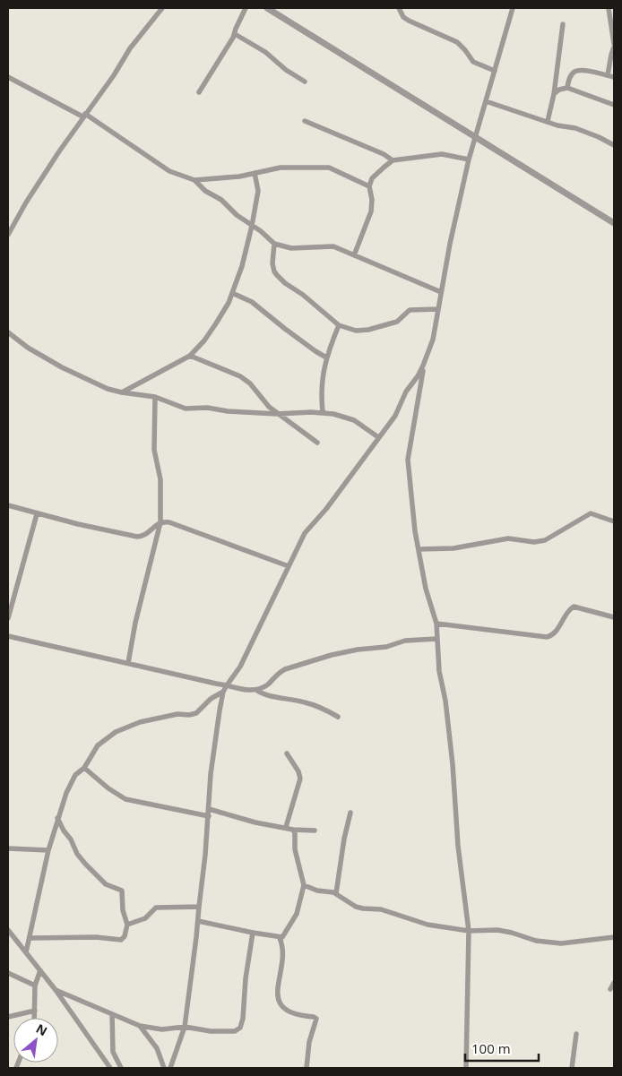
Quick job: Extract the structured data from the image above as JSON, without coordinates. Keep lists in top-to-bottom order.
{
  "scale_bar": "100 m",
  "north": "top right"
}
